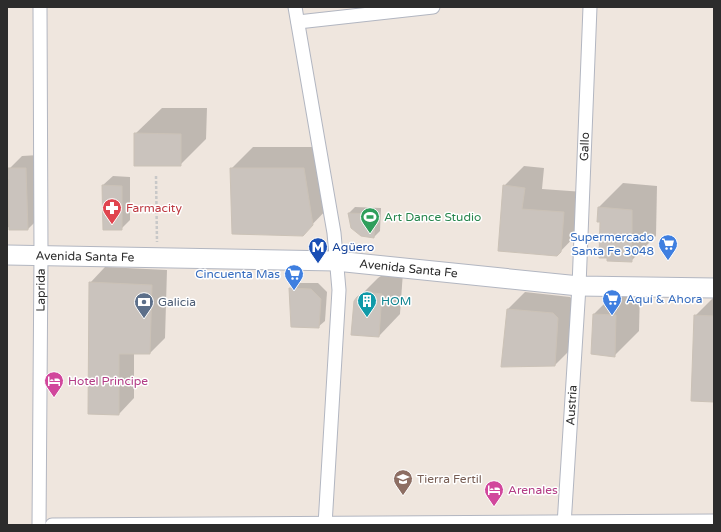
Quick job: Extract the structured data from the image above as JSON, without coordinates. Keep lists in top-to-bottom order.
{
  "streets": {
    "main road": ["Avenida Santa Fe"],
    "street": ["Gallo", "Laprida", "Austria"]
  },
  "crossings": [
    ["Gallo", "Avenida Santa Fe"],
    ["Gallo", "Austria"],
    ["Avenida Santa Fe", "Laprida"],
    ["Avenida Santa Fe", "Austria"]
  ],
  "places": {
    "pharmacy": ["Farmacity"],
    "sports": ["Art Dance Studio"],
    "supermarket": ["Supermercado Santa Fe 3048", "Cincuenta Mas", "Aquí & Ahora"],
    "metro station": ["Agüero"],
    "building": ["HOM"],
    "bank": ["Galicia"],
    "hotel": ["Hotel Principe", "Arenales"],
    "school or university": ["Tierra Fertil"]
  }
}
